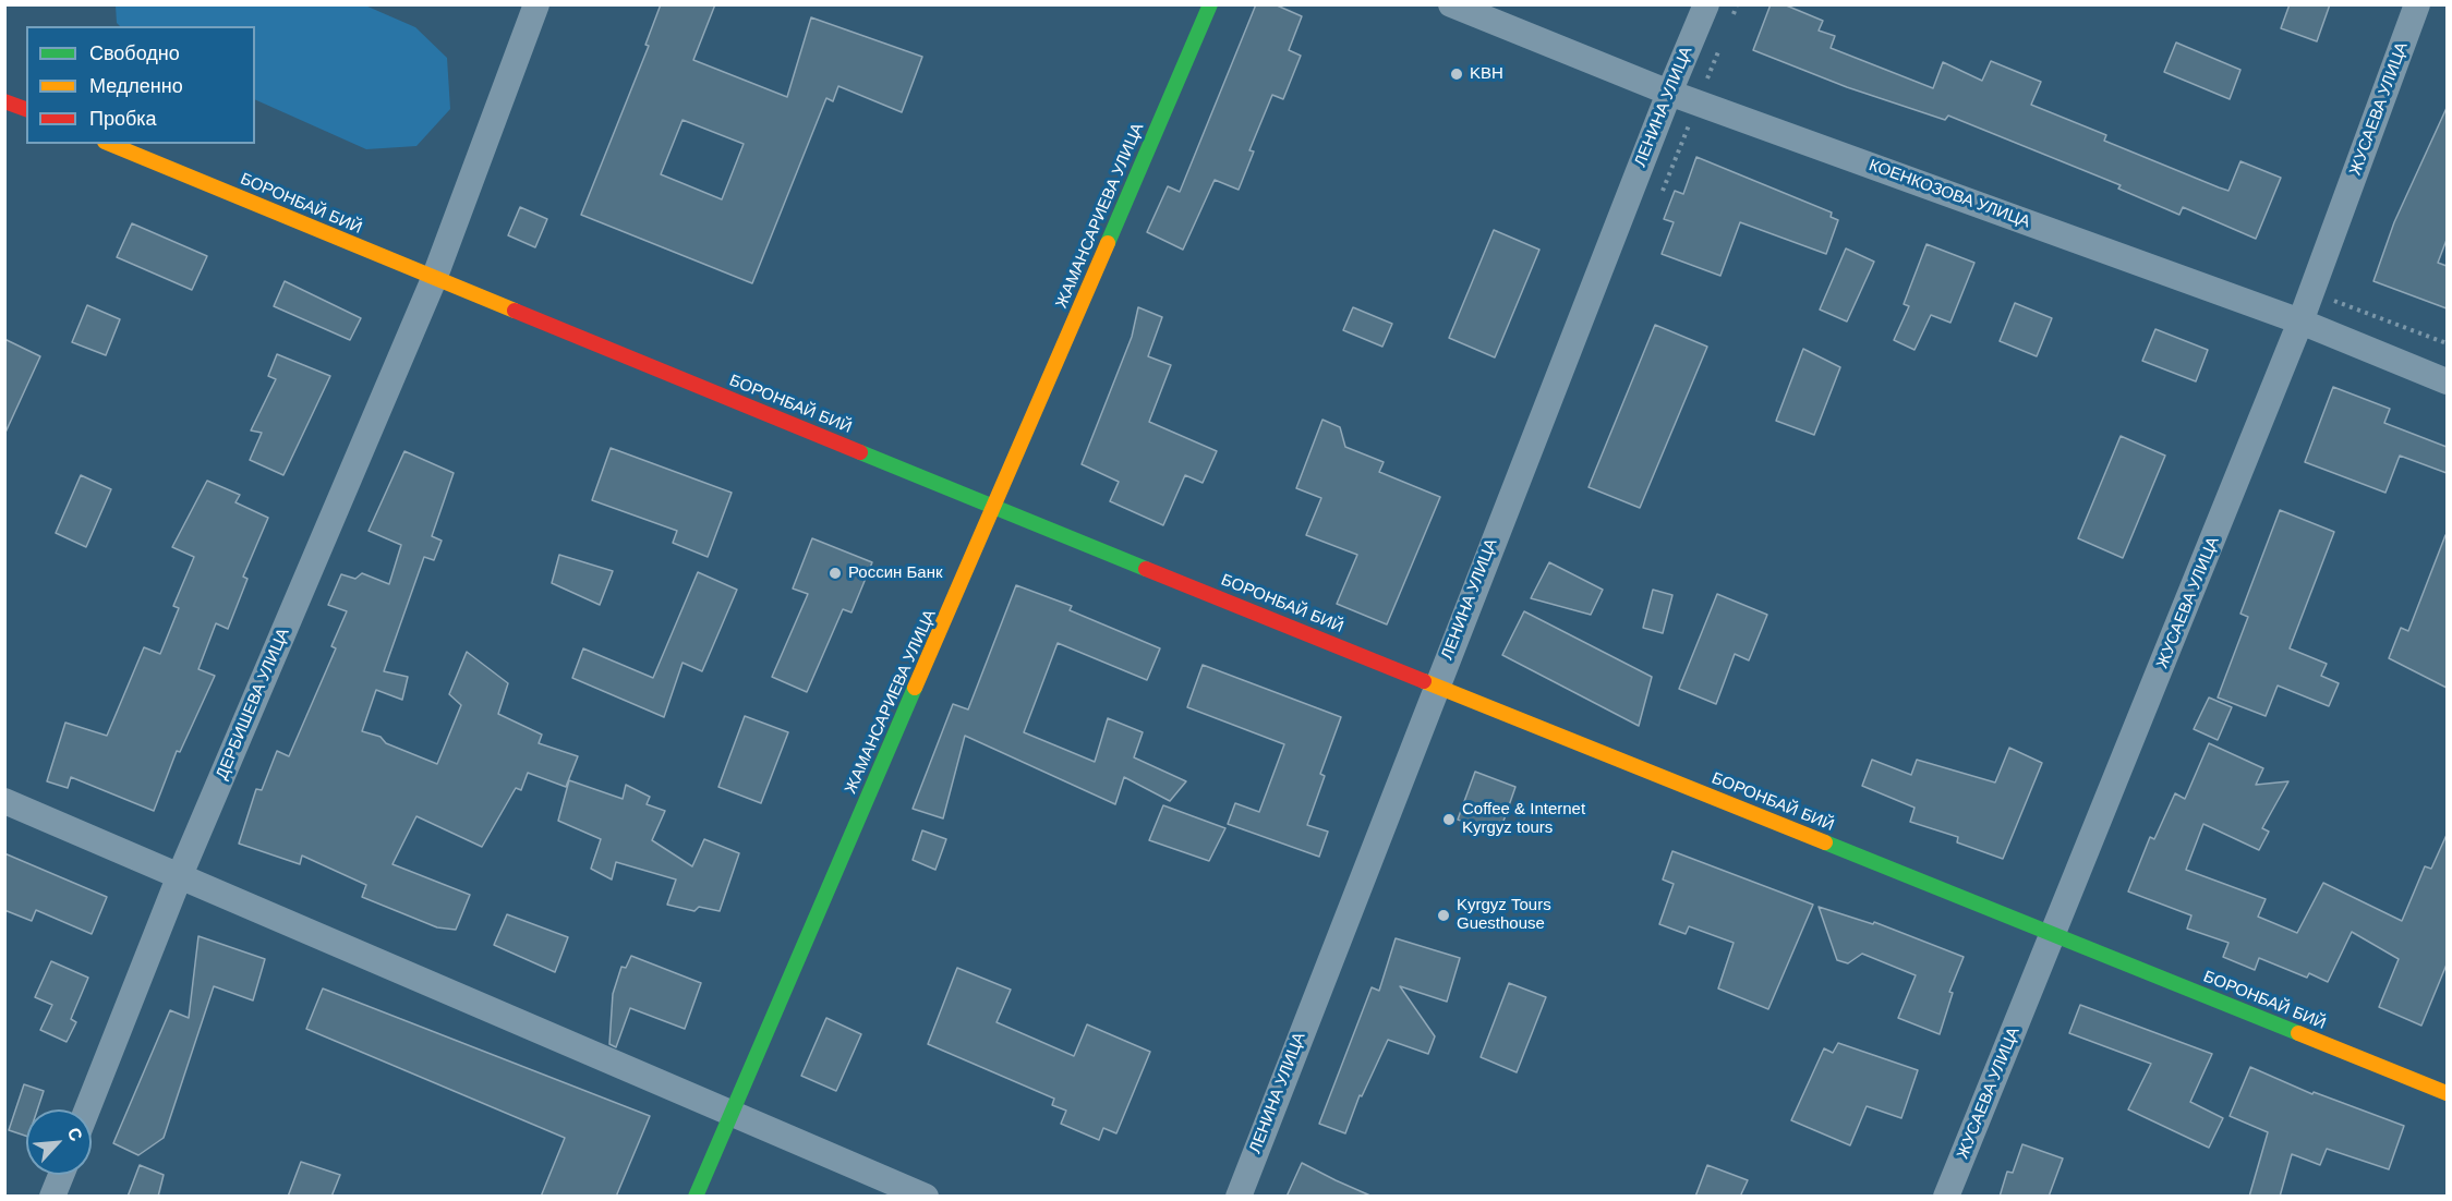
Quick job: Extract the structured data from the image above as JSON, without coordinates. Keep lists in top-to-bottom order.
{
  "streets": {
    "street": [
      "ЛЕНИНА УЛИЦА",
      "ЖУСАЕВА УЛИЦА",
      "КОЕНКОЗОВА УЛИЦА",
      "БОРОНБАЙ БИЙ",
      "ЖАМАНСАРИЕВА УЛИЦА",
      "ДЕРБИШЕВА УЛИЦА"
    ]
  },
  "crossings": [
    ["ЛЕНИНА УЛИЦА", "КОЕНКОЗОВА УЛИЦА"],
    ["ЛЕНИНА УЛИЦА", "БОРОНБАЙ БИЙ"],
    ["ЖУСАЕВА УЛИЦА", "КОЕНКОЗОВА УЛИЦА"],
    ["ЖУСАЕВА УЛИЦА", "БОРОНБАЙ БИЙ"],
    ["БОРОНБАЙ БИЙ", "ЖАМАНСАРИЕВА УЛИЦА"],
    ["БОРОНБАЙ БИЙ", "ДЕРБИШЕВА УЛИЦА"]
  ],
  "places": [
    "KBH",
    "Россин Банк",
    "Coffee & Internet Kyrgyz tours",
    "Kyrgyz Tours Guesthouse"
  ],
  "legend": ["Свободно", "Медленно", "Пробка"],
  "north": "top right"
}
